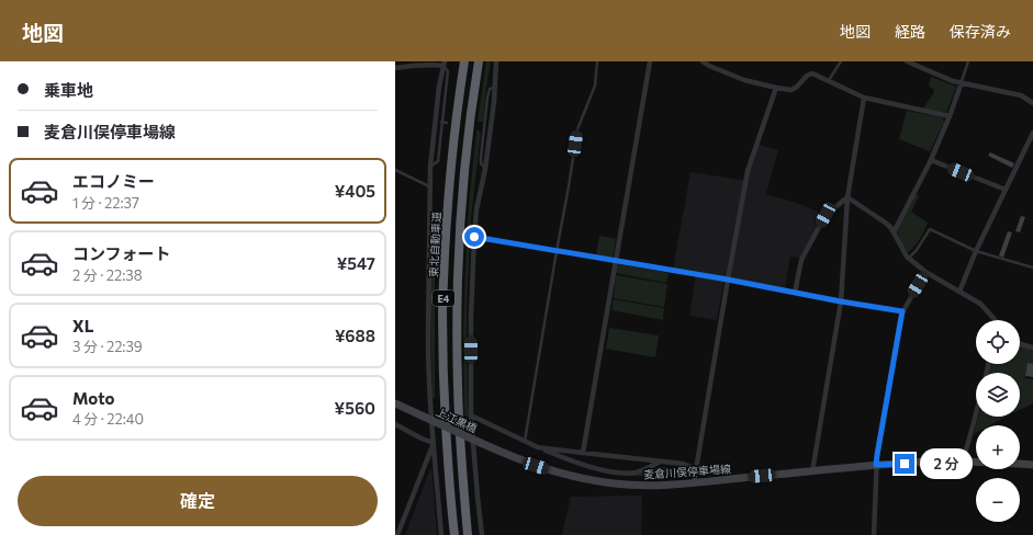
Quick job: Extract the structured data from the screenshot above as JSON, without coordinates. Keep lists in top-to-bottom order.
{
  "streets": {
    "highway": ["東北自動車道", "E4"],
    "main road": ["上江黒橋", "麦倉川俣停車場線"]
  },
  "crossings": [
    ["上江黒橋", "麦倉川俣停車場線"]
  ],
  "page": {
    "header": "地図",
    "nav": ["地図", "経路", "保存済み"],
    "banner": ["乗車地", "麦倉川俣停車場線"],
    "list": [
      {
        "name": "エコノミー",
        "note": "1 分 · 22:37",
        "value": "¥405"
      },
      {
        "name": "コンフォート",
        "note": "2 分 · 22:38",
        "value": "¥547"
      },
      {
        "name": "XL",
        "note": "3 分 · 22:39",
        "value": "¥688"
      },
      {
        "name": "Moto",
        "note": "4 分 · 22:40",
        "value": "¥560"
      }
    ],
    "map_buttons": ["+", "−"],
    "bubble": "2 分",
    "buttons": "確定"
  }
}
